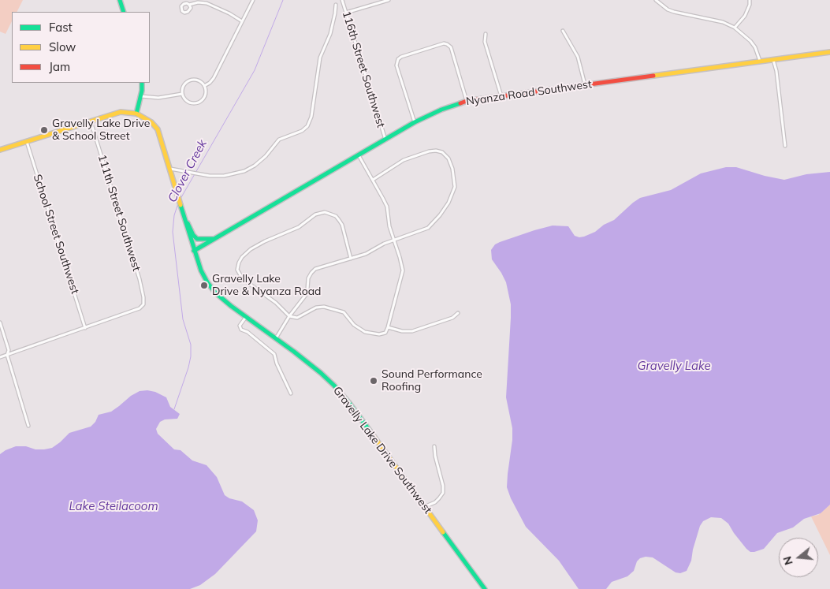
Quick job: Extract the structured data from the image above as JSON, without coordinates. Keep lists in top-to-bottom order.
{
  "streets": {
    "main road": ["Nyanza Road Southwest", "Gravelly Lake Drive Southwest"],
    "street": ["116th Street Southwest", "111th Street Southwest", "School Street Southwest"]
  },
  "crossings": [
    ["116th Street Southwest", "Nyanza Road Southwest"],
    ["Nyanza Road Southwest", "Gravelly Lake Drive Southwest"],
    ["111th Street Southwest", "School Street Southwest"]
  ],
  "water": ["Clover Creek", "Gravelly Lake", "Lake Steilacoom"],
  "places": ["Gravelly Lake Drive & School Street", "Gravelly Lake Drive & Nyanza Road", "Sound Performance Roofing"],
  "legend": ["Fast", "Slow", "Jam"],
  "north": "left"
}
